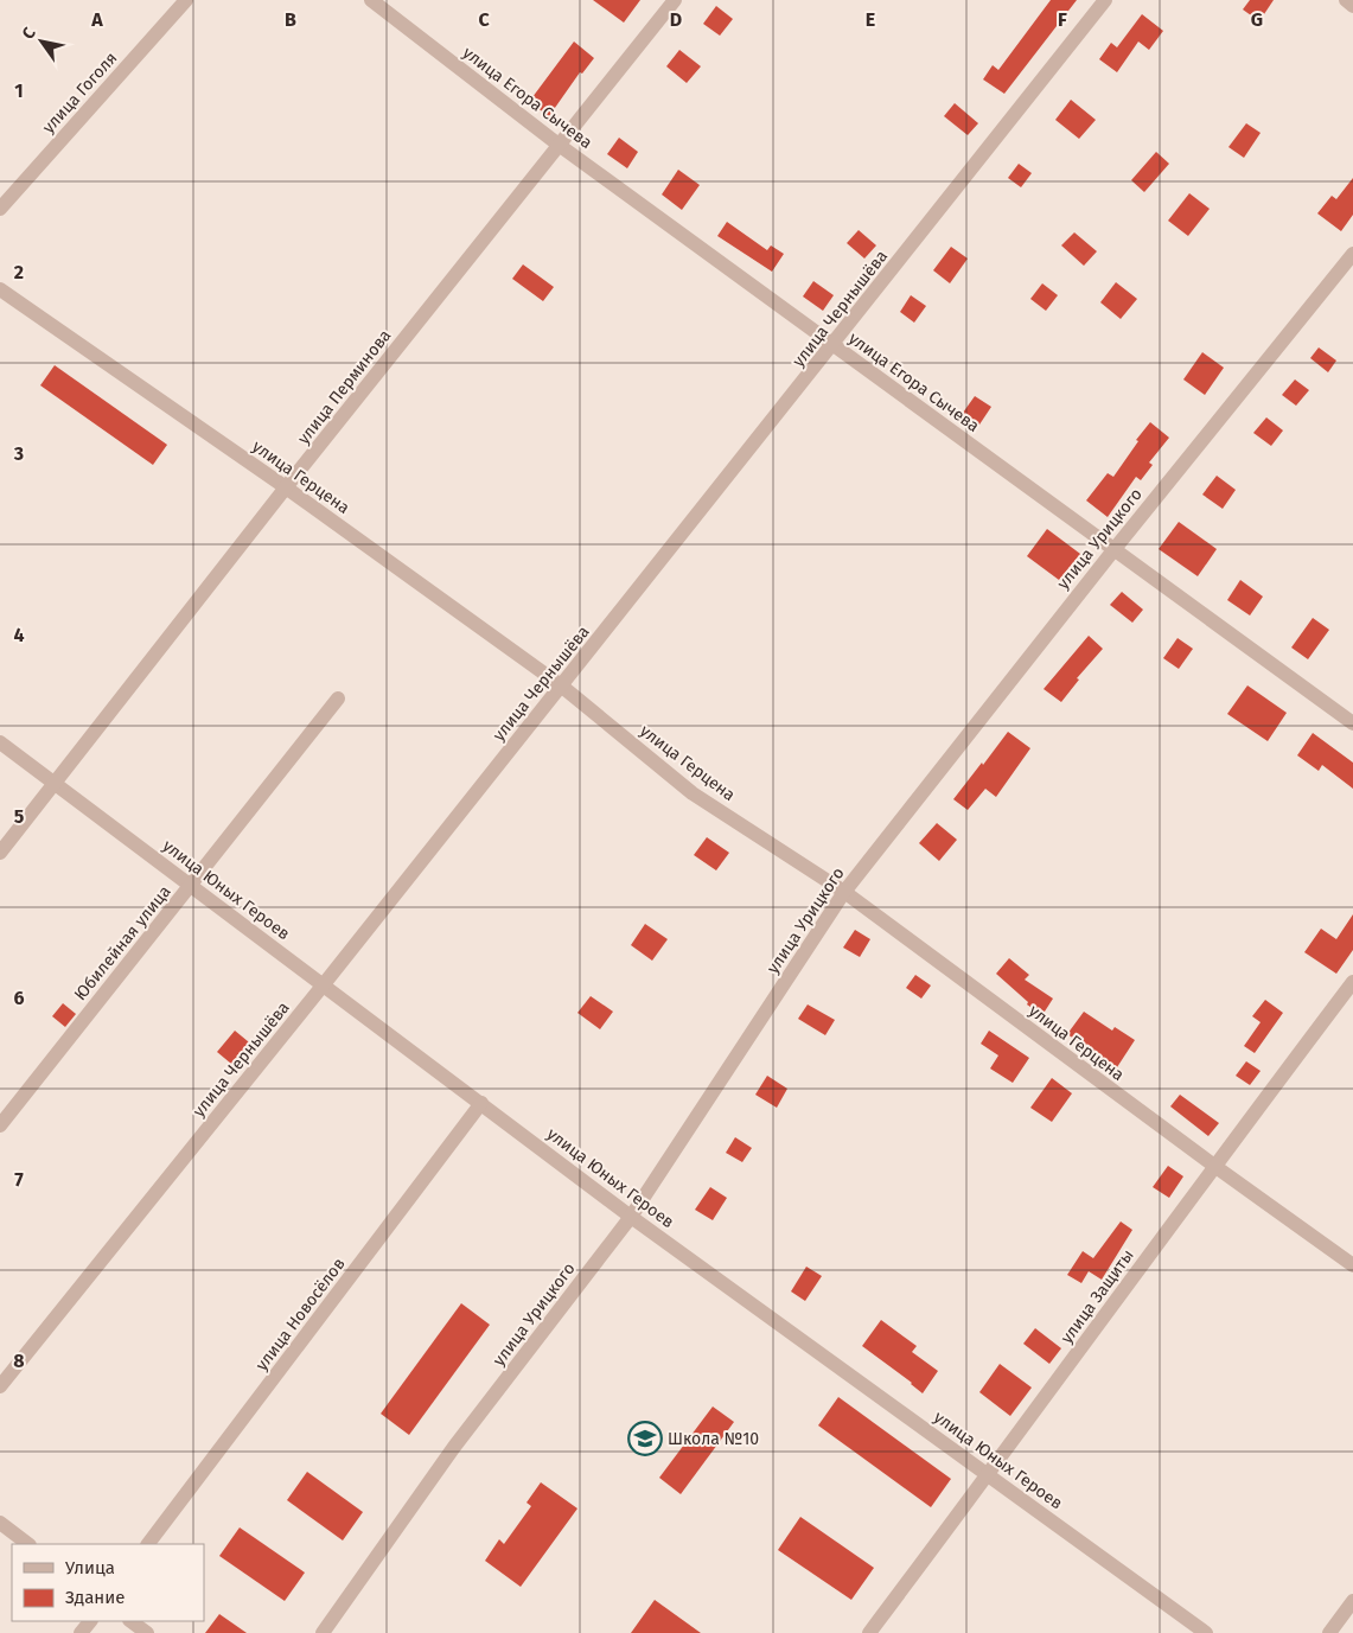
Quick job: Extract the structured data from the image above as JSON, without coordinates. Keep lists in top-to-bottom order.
{
  "streets": {
    "street": [
      "улица Гоголя",
      "улица Егора Сычева",
      "улица Чернышёва",
      "улица Перминова",
      "улица Герцена",
      "улица Урицкого",
      "улица Юных Героев",
      "Юбилейная улица",
      "улица Защиты",
      "улица Новосёлов"
    ]
  },
  "crossings": [
    ["улица Егора Сычева", "улица Чернышёва"],
    ["улица Егора Сычева", "улица Перминова"],
    ["улица Егора Сычева", "улица Урицкого"],
    ["улица Чернышёва", "улица Герцена"],
    ["улица Чернышёва", "улица Юных Героев"],
    ["улица Перминова", "улица Герцена"],
    ["улица Перминова", "улица Юных Героев"],
    ["улица Герцена", "улица Урицкого"],
    ["улица Герцена", "улица Защиты"],
    ["улица Урицкого", "улица Юных Героев"],
    ["улица Юных Героев", "Юбилейная улица"],
    ["улица Юных Героев", "улица Защиты"],
    ["улица Юных Героев", "улица Новосёлов"]
  ],
  "places": {
    "school or university": ["Школа №10"]
  },
  "legend": ["Улица", "Здание"],
  "north": "top left",
  "grid": {
    "columns": [
      "A",
      "B",
      "C",
      "D",
      "E",
      "F",
      "G"
    ],
    "rows": [
      "1",
      "2",
      "3",
      "4",
      "5",
      "6",
      "7",
      "8"
    ]
  }
}
